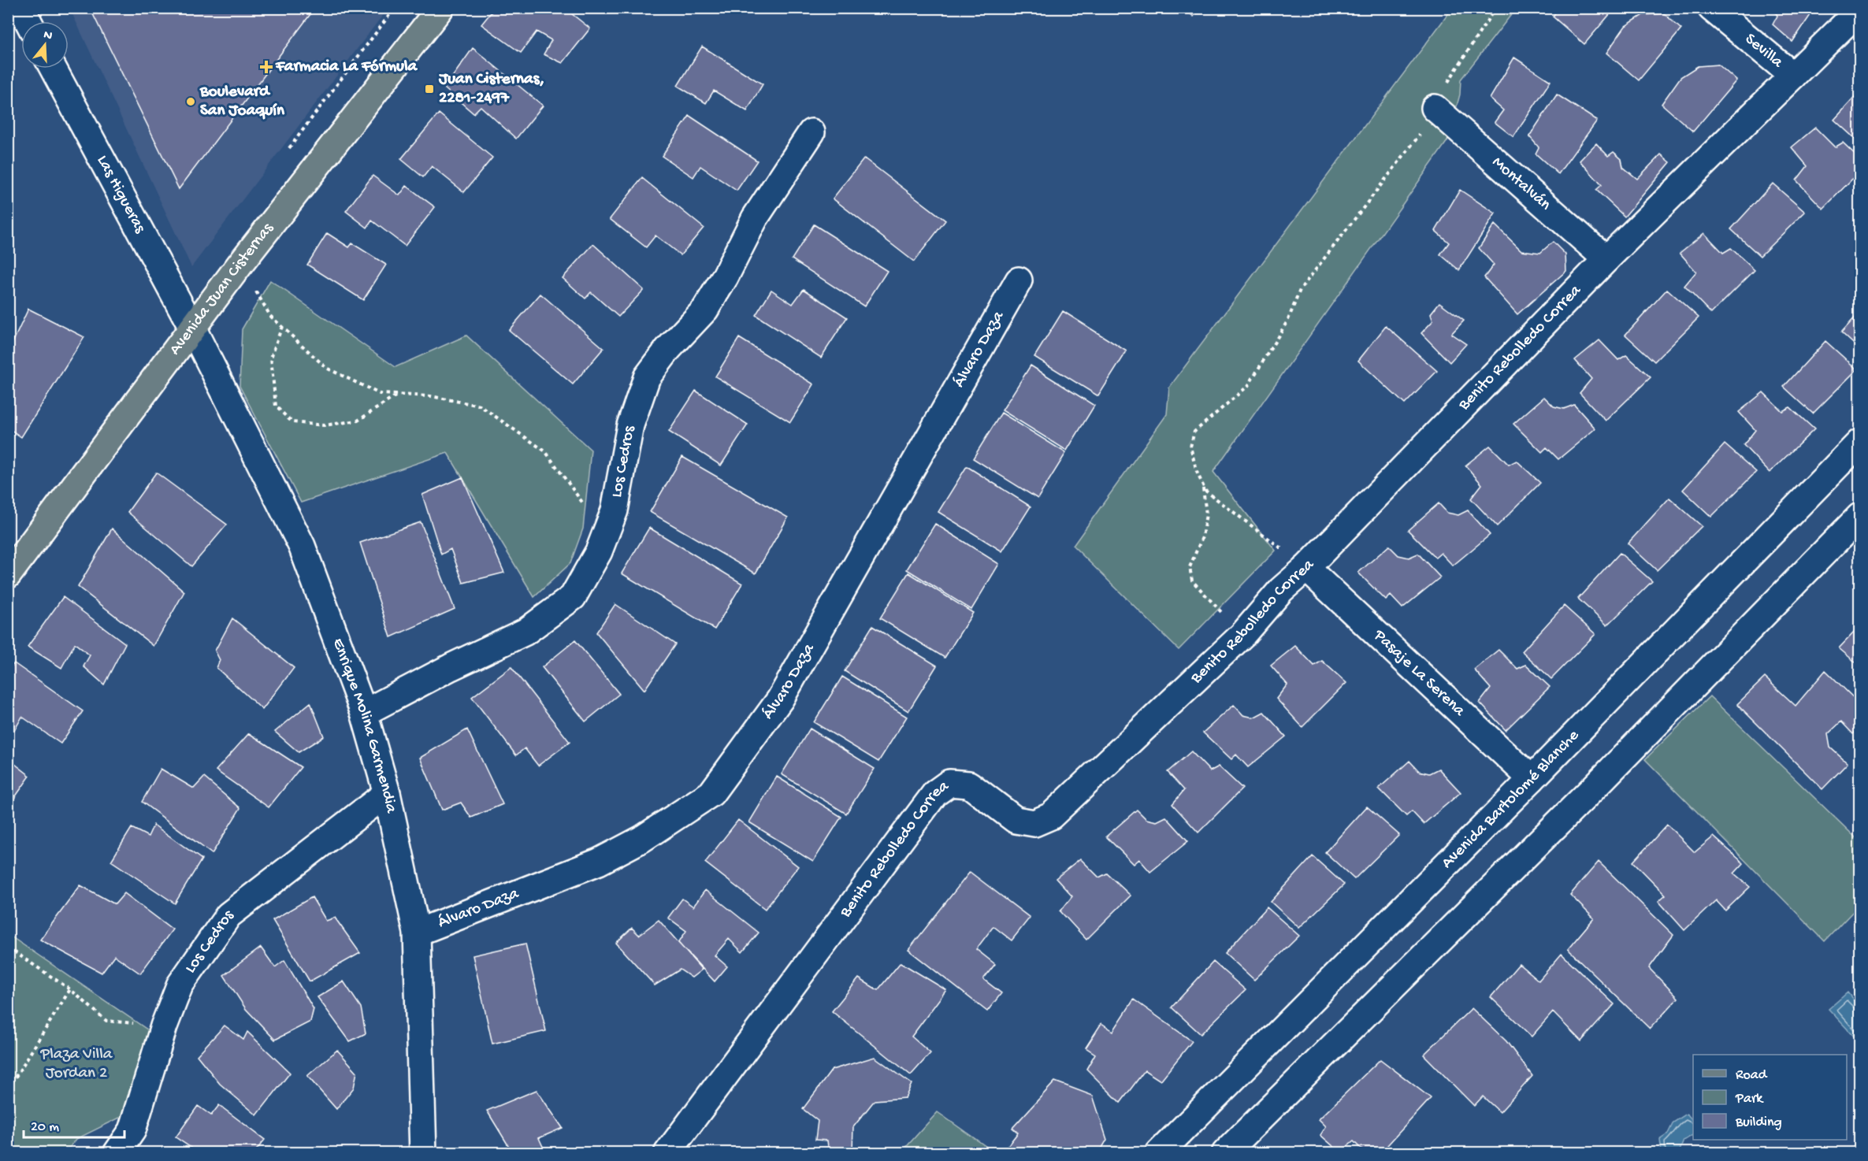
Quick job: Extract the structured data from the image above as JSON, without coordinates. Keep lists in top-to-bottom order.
{
  "streets": {
    "main road": ["Avenida Juan Cisternas"],
    "street": [
      "Sevilla",
      "Montalván",
      "Las Higueras",
      "Benito Rebolledo Correa",
      "Álvaro Daza",
      "Los Cedros",
      "Pasaje La Serena",
      "Enrique Molina Garmendia",
      "Avenida Bartolomé Blanche"
    ]
  },
  "crossings": [
    ["Sevilla", "Benito Rebolledo Correa"],
    ["Montalván", "Benito Rebolledo Correa"],
    ["Las Higueras", "Avenida Juan Cisternas"],
    ["Las Higueras", "Enrique Molina Garmendia"],
    ["Avenida Juan Cisternas", "Enrique Molina Garmendia"],
    ["Benito Rebolledo Correa", "Pasaje La Serena"],
    ["Álvaro Daza", "Enrique Molina Garmendia"],
    ["Los Cedros", "Enrique Molina Garmendia"],
    ["Pasaje La Serena", "Avenida Bartolomé Blanche"]
  ],
  "parks": ["Plaza Villa Jordan 2"],
  "places": {
    "health": ["Farmacia La Fórmula"],
    "transit": ["Juan Cisternas, 2281-2497"],
    "other": ["Boulevard San Joaquín"]
  },
  "legend": ["Road", "Park", "Building"],
  "scale_bar": "20 m",
  "north": "top"
}
